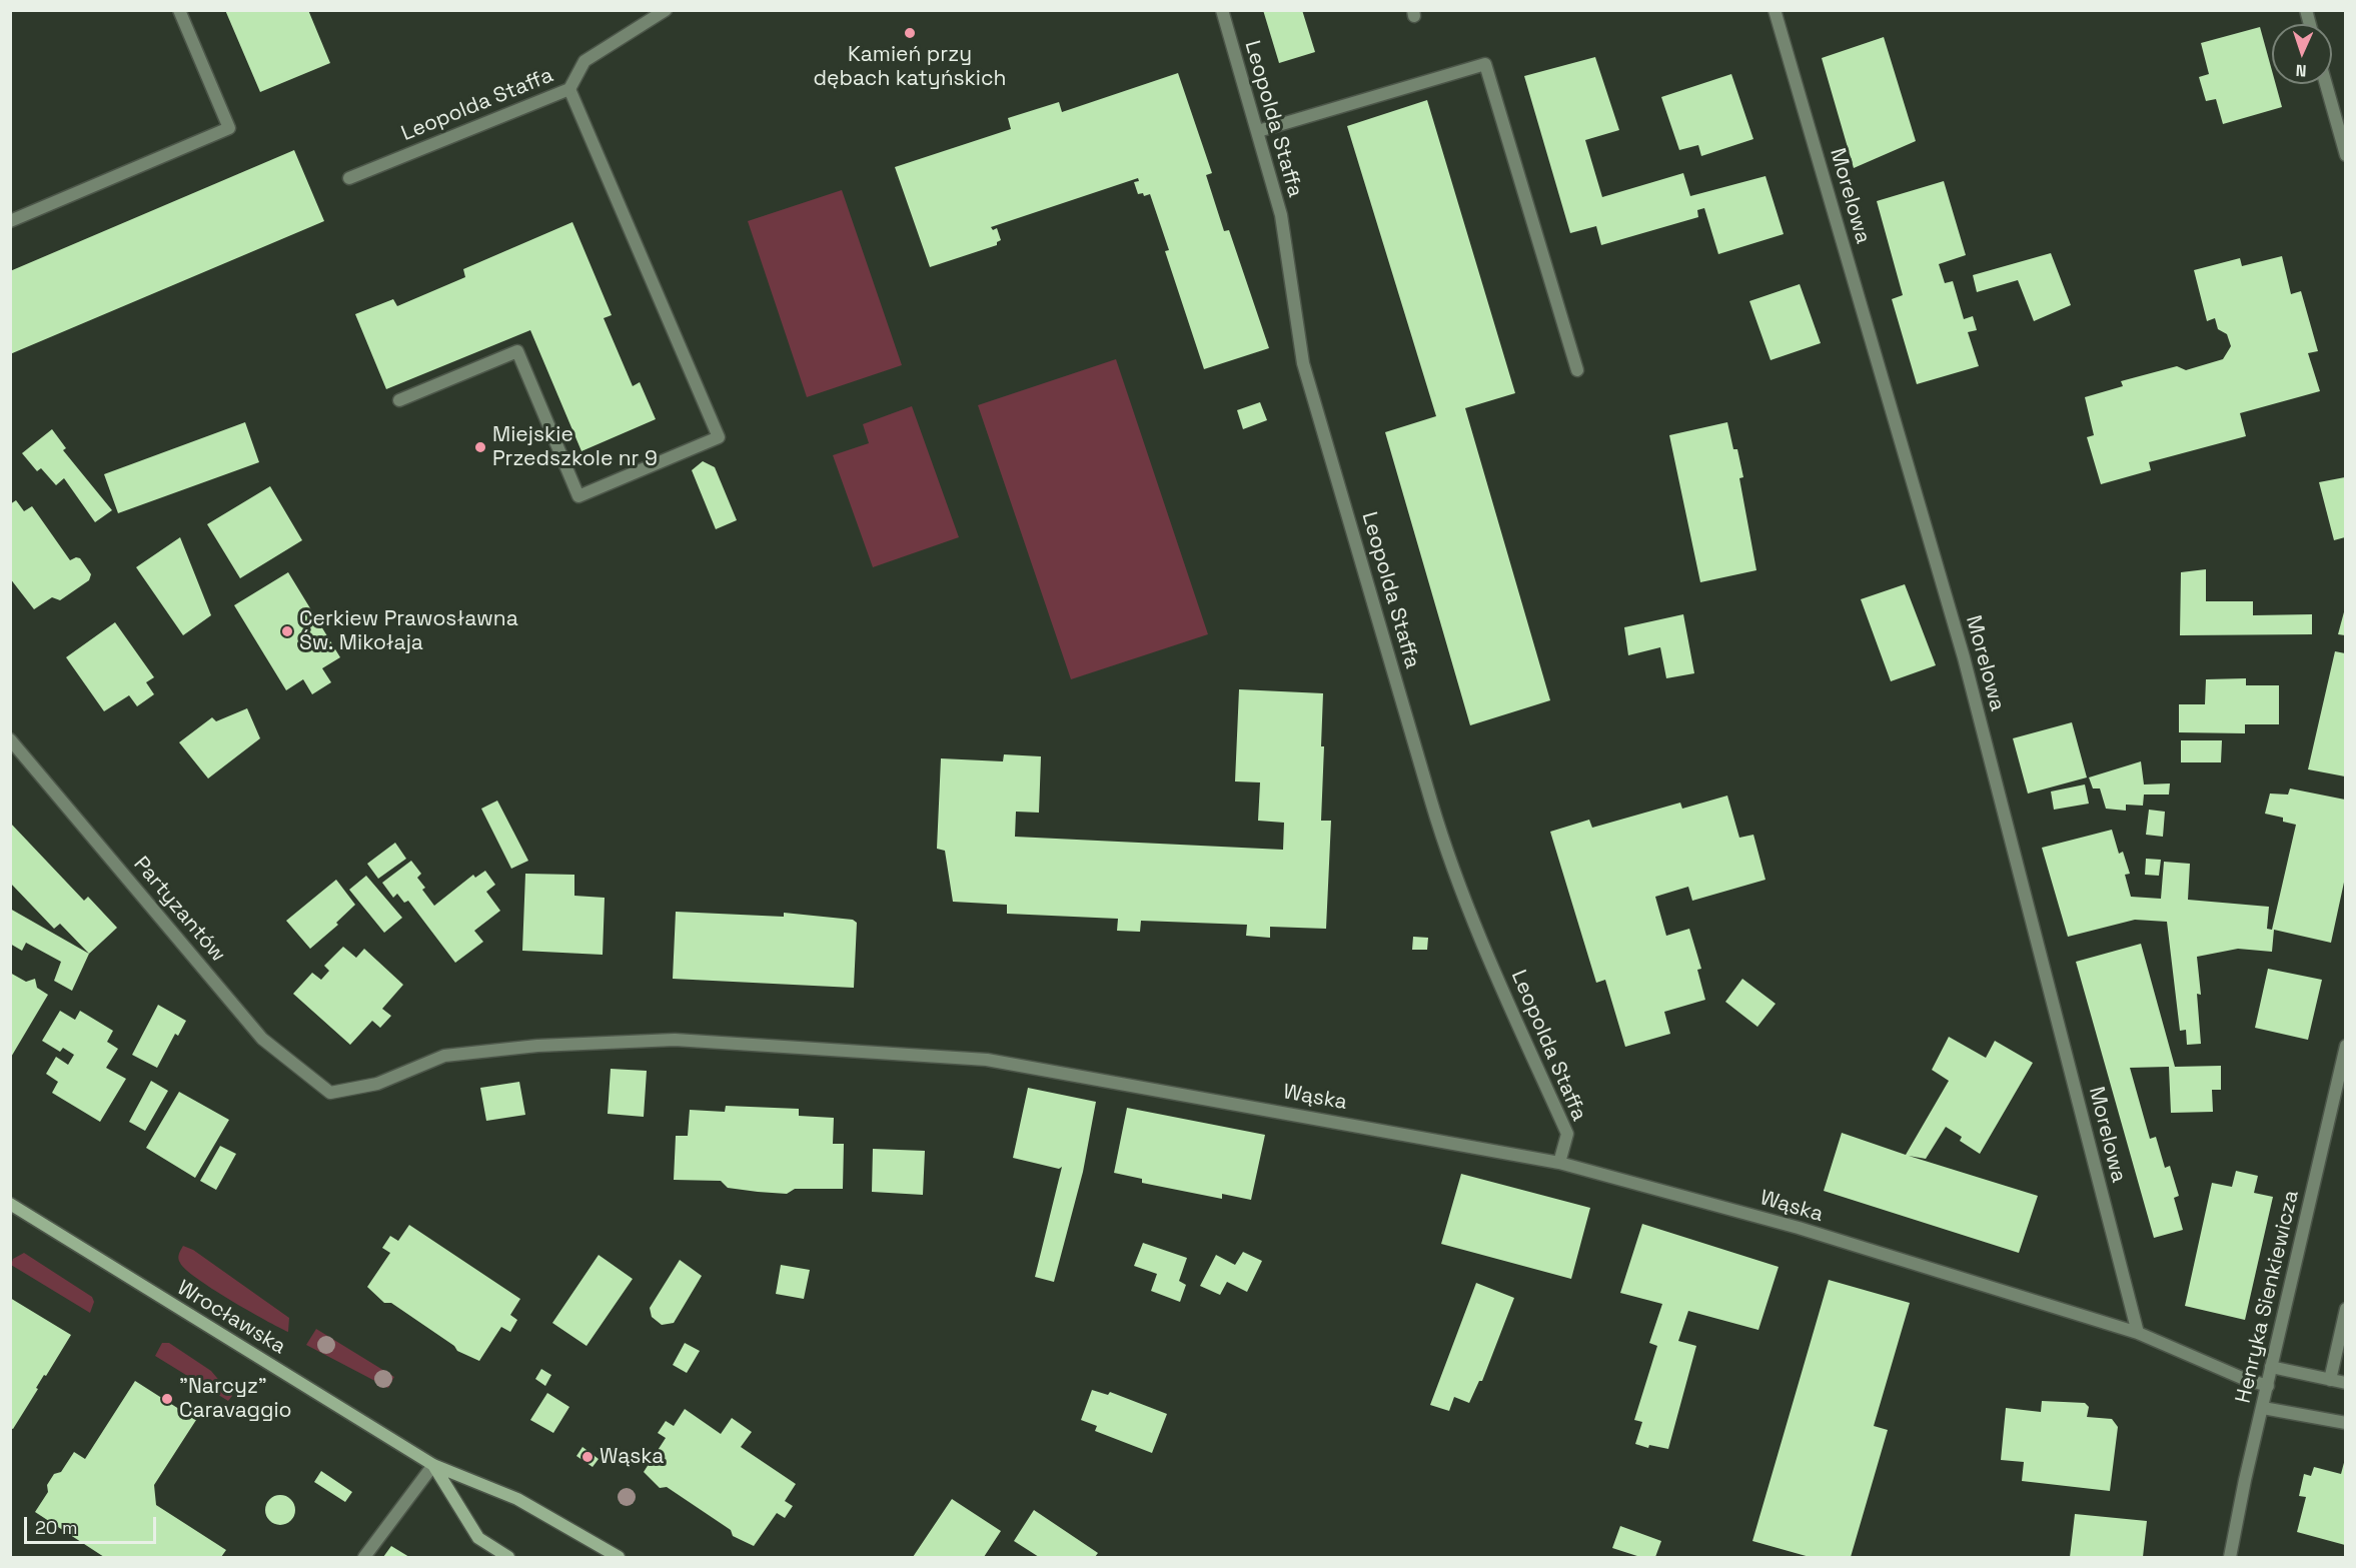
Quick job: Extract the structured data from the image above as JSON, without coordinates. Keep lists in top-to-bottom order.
{
  "streets": {
    "main road": ["Wrocławska"],
    "street": [
      "Leopolda Staffa",
      "Morelowa",
      "Partyzantów",
      "Wąska",
      "Henryka Sienkiewicza"
    ]
  },
  "crossings": [
    ["Leopolda Staffa", "Wąska"],
    ["Morelowa", "Wąska"],
    ["Partyzantów", "Wąska"],
    ["Wąska", "Henryka Sienkiewicza"]
  ],
  "places": [
    "Kamień przy dębach katyńskich",
    "Miejskie Przedszkole nr 9",
    "Cerkiew Prawosławna Św. Mikołaja",
    "\"Narcyz\" Caravaggio",
    "Wąska"
  ],
  "scale_bar": "20 m",
  "north": "bottom"
}
